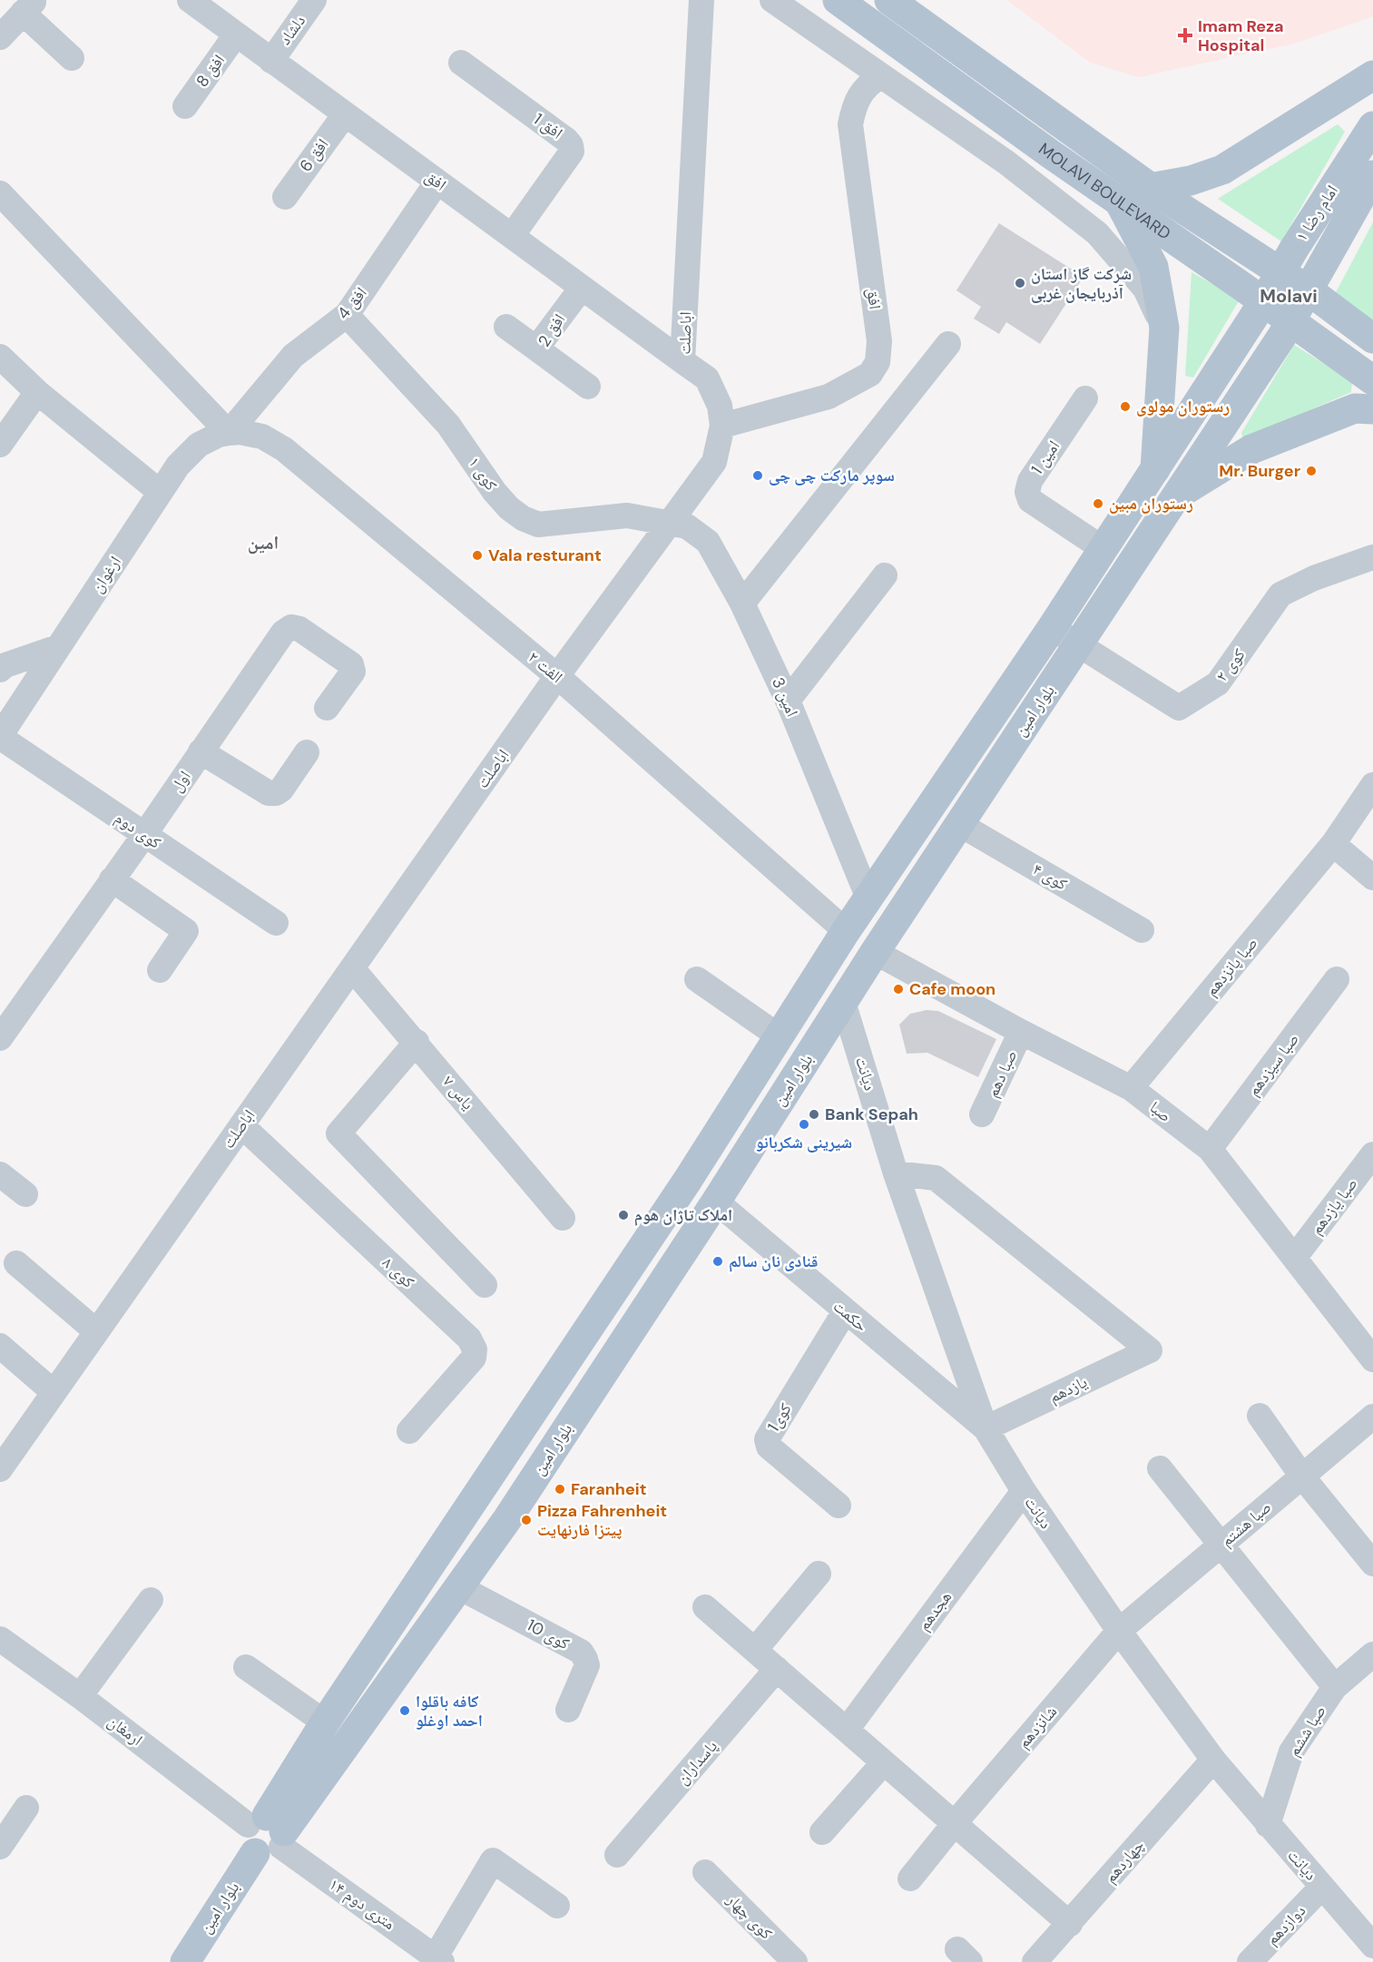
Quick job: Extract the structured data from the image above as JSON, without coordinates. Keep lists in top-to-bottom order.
{
  "streets": {
    "main road": ["MOLAVI BOULEVARD", "امام رضا ۱", "بلوار امین"],
    "street": [
      "دلشاد",
      "افق 8",
      "افق 1",
      "افق 6",
      "افق",
      "افق 4",
      "افق 2",
      "اباصلت",
      "امین 1",
      "کوی ۱",
      "ارغوان",
      "کوی ۲",
      "الفت ۲",
      "امین 3",
      "اول",
      "کوی دوم",
      "کوی ۴",
      "صبا پانزدهم",
      "صبا سیزدهم",
      "دیانت",
      "صبا دهم",
      "یاس ۷",
      "صبا",
      "صبا یازدهم",
      "کوی ۸",
      "حکمت",
      "یازدهم",
      "کوی1",
      "صبا هشتم",
      "هجدهم",
      "کوی 10",
      "شانزدهم",
      "ارمغان",
      "صبا ششم",
      "پاسداران",
      "چهاردهم",
      "۱۴ متری دوم",
      "کوی چهار",
      "دوازدهم"
    ]
  },
  "crossings": [
    ["دلشاد", "افق"],
    ["افق 8", "افق"],
    ["افق 1", "افق"],
    ["افق 6", "افق"],
    ["افق", "افق 4"],
    ["افق", "افق 2"],
    ["افق", "اباصلت"],
    ["MOLAVI BOULEVARD", "امام رضا ۱"],
    ["MOLAVI BOULEVARD", "بلوار امین"],
    ["امام رضا ۱", "بلوار امین"],
    ["افق 4", "کوی ۱"],
    ["افق 4", "ارغوان"],
    ["افق 4", "الفت ۲"],
    ["اباصلت", "کوی ۱"],
    ["اباصلت", "الفت ۲"],
    ["اباصلت", "امین 3"],
    ["اباصلت", "یاس ۷"],
    ["اباصلت", "کوی ۸"],
    ["امین 1", "بلوار امین"],
    ["کوی ۱", "امین 3"],
    ["ارغوان", "الفت ۲"],
    ["ارغوان", "کوی دوم"],
    ["کوی ۲", "بلوار امین"],
    ["الفت ۲", "بلوار امین"],
    ["امین 3", "بلوار امین"],
    ["بلوار امین", "کوی ۴"],
    ["بلوار امین", "دیانت"],
    ["بلوار امین", "صبا"],
    ["بلوار امین", "حکمت"],
    ["بلوار امین", "کوی 10"],
    ["بلوار امین", "ارمغان"],
    ["بلوار امین", "۱۴ متری دوم"],
    ["اول", "کوی دوم"],
    ["صبا پانزدهم", "صبا"],
    ["صبا سیزدهم", "صبا"],
    ["دیانت", "حکمت"],
    ["دیانت", "یازدهم"],
    ["دیانت", "صبا هشتم"],
    ["دیانت", "هجدهم"],
    ["دیانت", "شانزدهم"],
    ["دیانت", "صبا ششم"],
    ["دیانت", "چهاردهم"],
    ["دیانت", "دوازدهم"],
    ["صبا دهم", "صبا"],
    ["صبا", "صبا یازدهم"],
    ["حکمت", "یازدهم"],
    ["حکمت", "کوی1"],
    ["صبا هشتم", "شانزدهم"],
    ["ارمغان", "۱۴ متری دوم"]
  ],
  "districts": ["Molavi", "امین"],
  "places": {
    "health": ["Imam Reza Hospital"],
    "other": [
      "شرکت گاز استان آذربایجان غربی",
      "رستوران مولوی",
      "Mr. Burger",
      "سوپر مارکت چی چی",
      "رستوران مبین",
      "Vala resturant",
      "Cafe moon",
      "Bank Sepah",
      "شیرینی شکربانو",
      "املاک تاژان هوم",
      "قنادی نان سالم",
      "Faranheit",
      "Pizza Fahrenheit پیتزا فارنهایت",
      "کافه باقلوا احمد اوغلو"
    ]
  }
}
